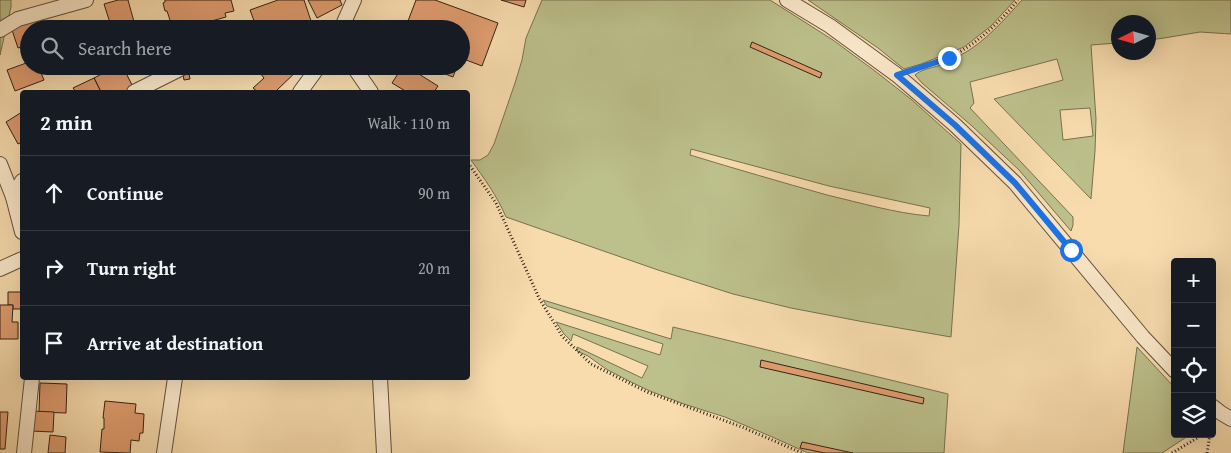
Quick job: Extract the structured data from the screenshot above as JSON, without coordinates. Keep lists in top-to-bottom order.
{
  "north": "left",
  "page": {
    "search": "Search here",
    "heading": ["2 min", "Walk · 110 m"],
    "list": [
      ["Continue", "90 m"],
      ["Turn right", "20 m"],
      "Arrive at destination"
    ],
    "map_buttons": ["+", "−"]
  }
}
